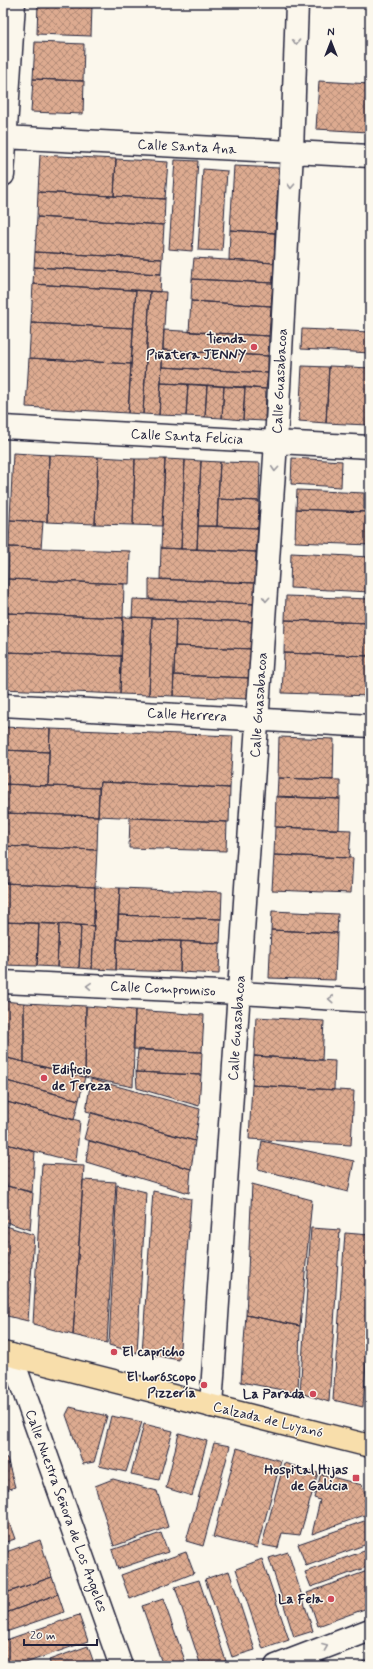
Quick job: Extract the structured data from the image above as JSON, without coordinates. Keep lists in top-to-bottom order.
{
  "streets": {
    "main road": ["Calzada de Luyanó"],
    "street": [
      "Calle Santa Ana",
      "Calle Guasabacoa",
      "Calle Santa Felicia",
      "Calle Herrera",
      "Calle Compromiso",
      "Calle Nuestra Señora de Los Angeles"
    ]
  },
  "crossings": [
    ["Calle Santa Ana", "Calle Guasabacoa"],
    ["Calle Guasabacoa", "Calle Santa Felicia"],
    ["Calle Guasabacoa", "Calle Herrera"],
    ["Calle Guasabacoa", "Calle Compromiso"],
    ["Calle Guasabacoa", "Calzada de Luyanó"],
    ["Calzada de Luyanó", "Calle Nuestra Señora de Los Angeles"]
  ],
  "one_way": ["Calle Guasabacoa", "Calle Compromiso"],
  "places": {
    "other": [
      "Tienda Piñatera JENNY",
      "Edificio de Tereza",
      "El capricho",
      "El horóscopo Pizzería",
      "La Parada",
      "La Fela"
    ],
    "transit": ["Hospital Hijas de Galicia"]
  },
  "scale_bar": "20 m",
  "north": "top"
}
